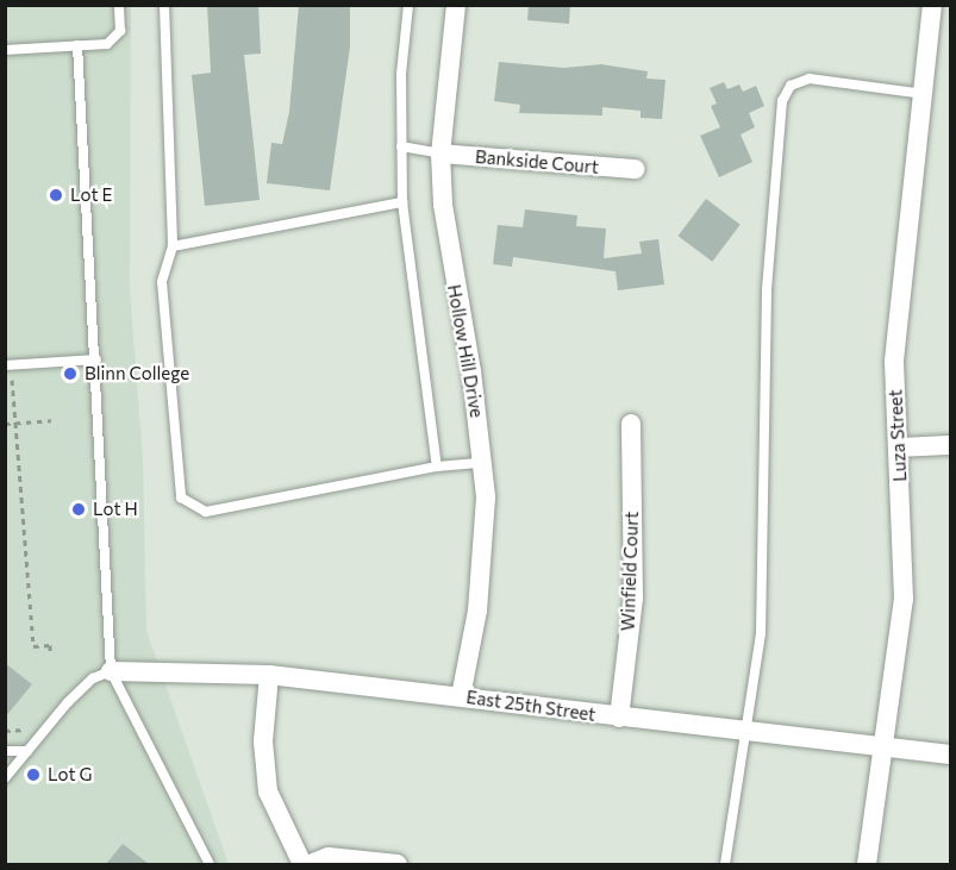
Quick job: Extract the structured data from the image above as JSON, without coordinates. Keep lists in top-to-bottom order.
{
  "streets": {
    "street": [
      "Bankside Court",
      "Hollow Hill Drive",
      "Luza Street",
      "Winfield Court",
      "East 25th Street"
    ]
  },
  "crossings": [
    ["Bankside Court", "Hollow Hill Drive"],
    ["Hollow Hill Drive", "East 25th Street"],
    ["Luza Street", "East 25th Street"],
    ["Winfield Court", "East 25th Street"]
  ],
  "places": [
    "Lot E",
    "Blinn College",
    "Lot H",
    "Lot G"
  ]
}
